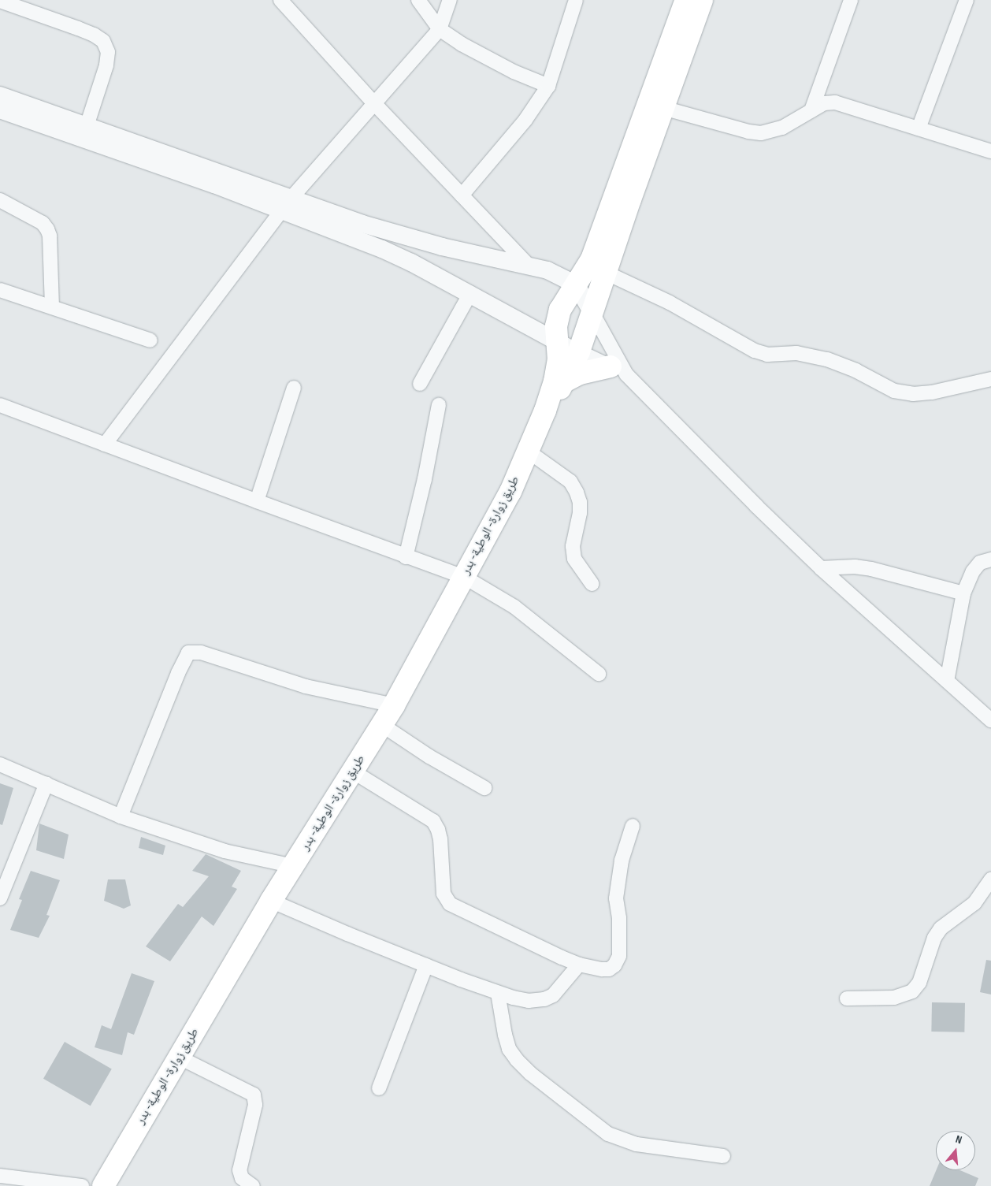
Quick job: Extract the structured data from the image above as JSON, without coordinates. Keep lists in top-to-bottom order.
{
  "streets": {
    "highway": ["طريق زوارة- الوطية- بدر"]
  },
  "north": "top"
}
